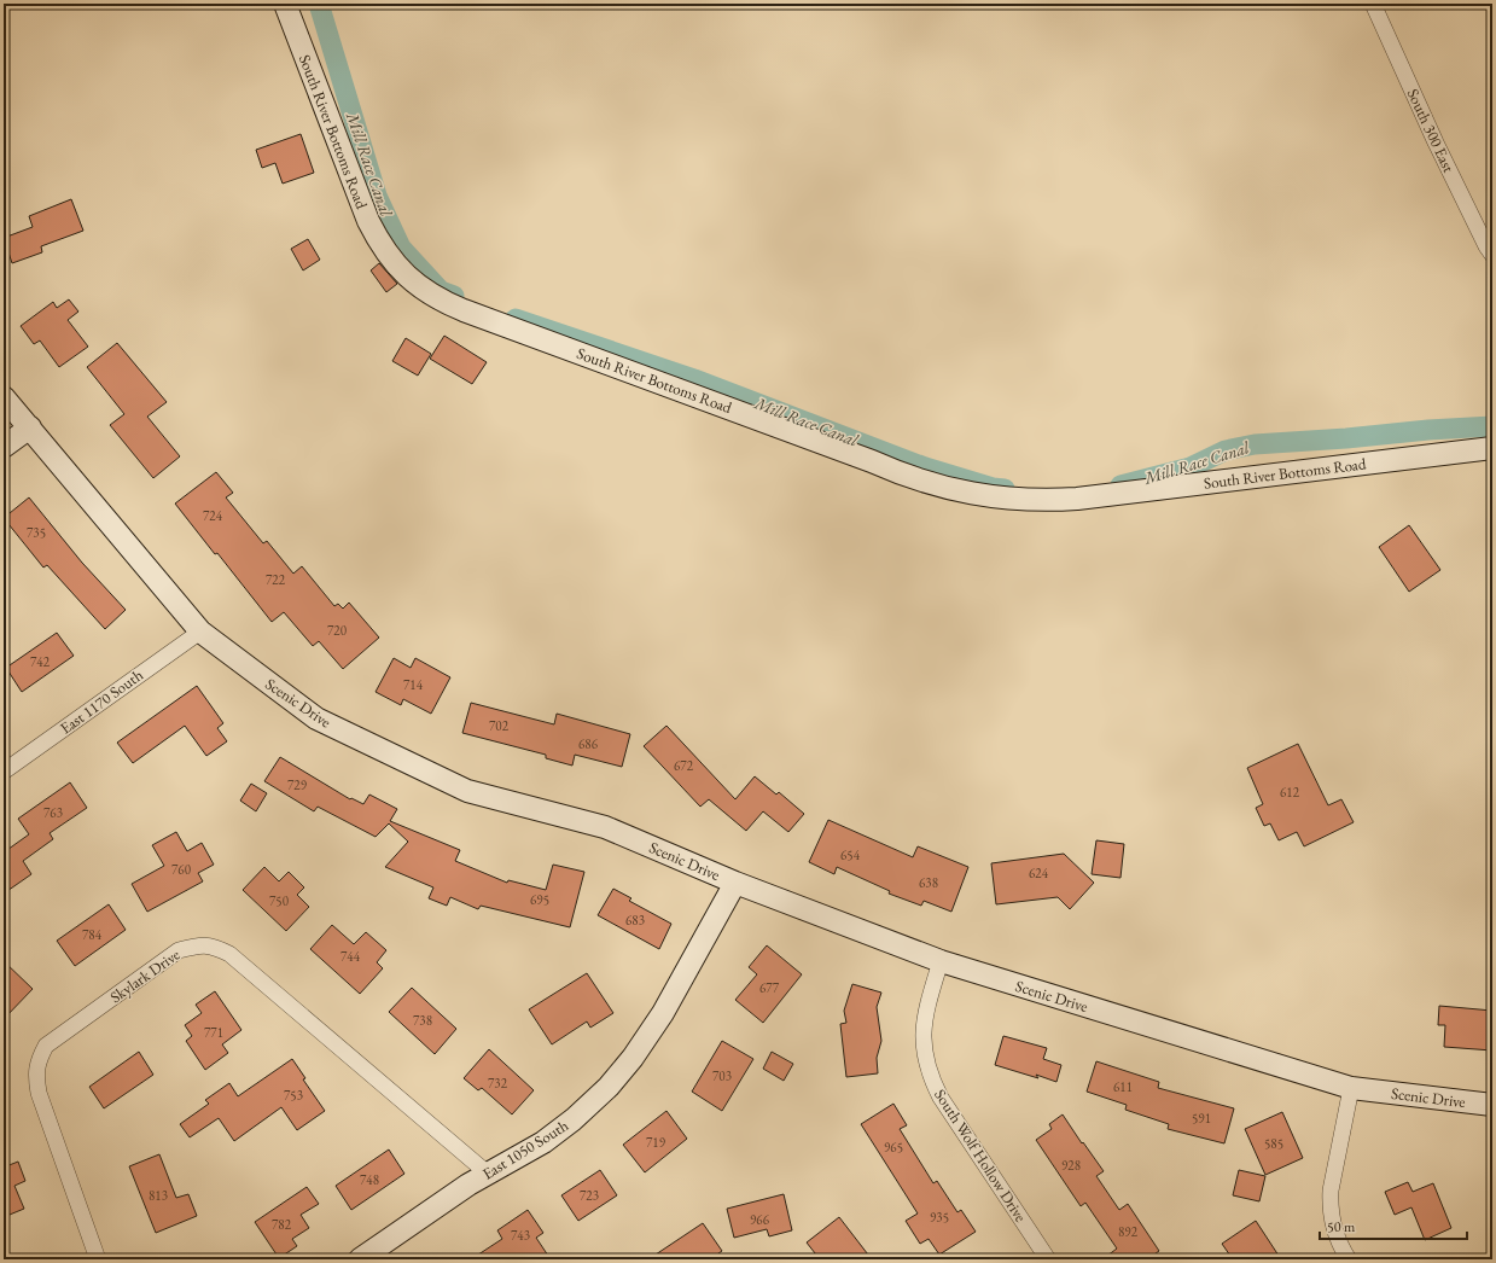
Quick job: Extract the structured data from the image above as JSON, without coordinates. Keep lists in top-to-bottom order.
{
  "streets": {
    "street": [
      "South 300 East",
      "South River Bottoms Road",
      "East 1170 South",
      "Scenic Drive",
      "Skylark Drive",
      "East 1050 South",
      "South Wolf Hollow Drive"
    ]
  },
  "crossings": [
    ["East 1170 South", "Scenic Drive"],
    ["Scenic Drive", "East 1050 South"],
    ["Scenic Drive", "South Wolf Hollow Drive"],
    ["Skylark Drive", "East 1050 South"]
  ],
  "water": ["Mill Race Canal"],
  "house_numbers": [
    "724",
    "735",
    "722",
    "720",
    "742",
    "714",
    "702",
    "686",
    "672",
    "729",
    "612",
    "763",
    "654",
    "760",
    "624",
    "638",
    "695",
    "750",
    "683",
    "784",
    "744",
    "677",
    "738",
    "771",
    "703",
    "732",
    "611",
    "753",
    "591",
    "719",
    "585",
    "965",
    "928",
    "748",
    "813",
    "723",
    "935",
    "966",
    "782",
    "892",
    "743"
  ],
  "scale_bar": "50 m"
}
